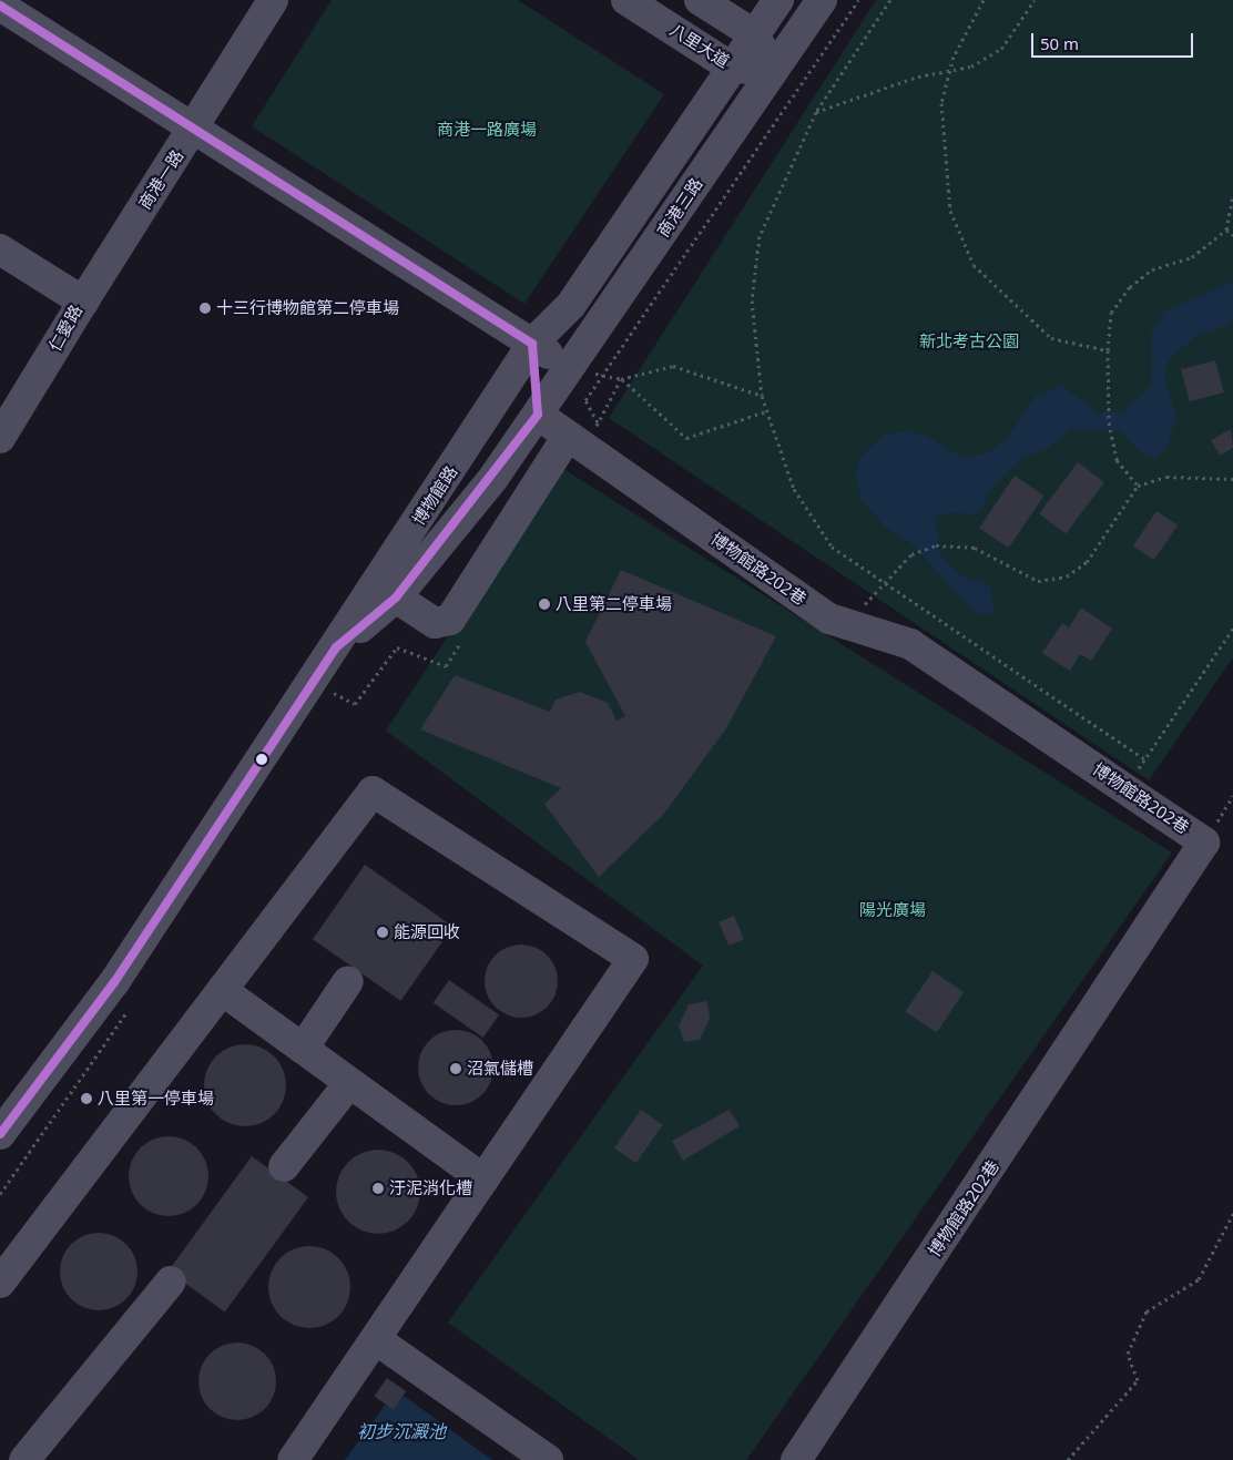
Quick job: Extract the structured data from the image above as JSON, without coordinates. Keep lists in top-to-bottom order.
{
  "streets": {
    "street": [
      "八里大道",
      "商港一路",
      "商港三路",
      "仁愛路",
      "博物館路",
      "博物館路202巷"
    ]
  },
  "crossings": [
    ["八里大道", "商港三路"],
    ["商港一路", "仁愛路"],
    ["商港三路", "博物館路"],
    ["商港三路", "博物館路202巷"],
    ["博物館路", "博物館路202巷"]
  ],
  "water": ["初步沉澱池"],
  "parks": ["商港一路廣場", "新北考古公園", "陽光廣場"],
  "places": [
    "十三行博物館第二停車場",
    "八里第二停車場",
    "能源回收",
    "沼氣儲槽",
    "八里第一停車場",
    "汙泥消化槽"
  ],
  "scale_bar": "50 m"
}
